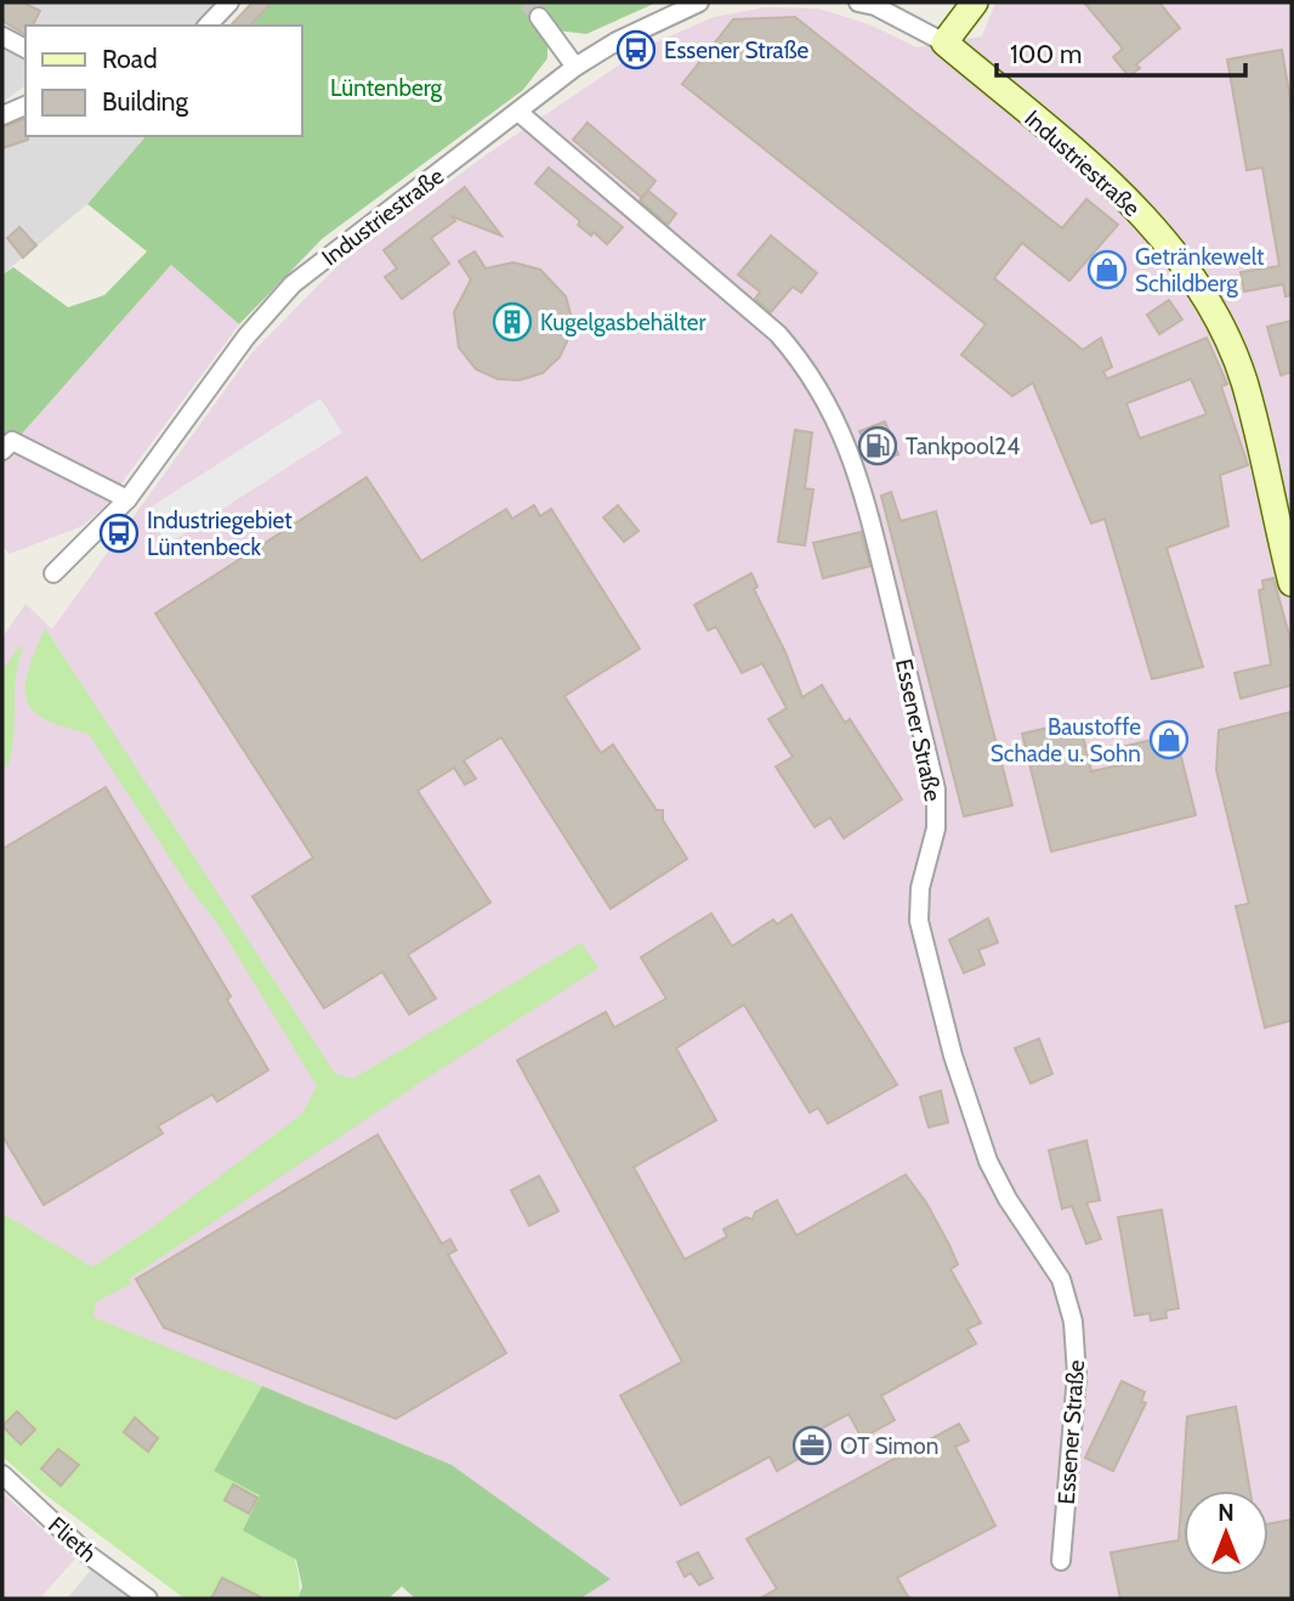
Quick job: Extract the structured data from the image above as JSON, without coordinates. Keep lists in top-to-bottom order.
{
  "streets": {
    "street": ["Industriestraße", "Essener Straße", "Flieth"]
  },
  "crossings": [
    ["Industriestraße", "Essener Straße"]
  ],
  "parks": ["Lüntenberg"],
  "places": {
    "bus stop": ["Essener Straße", "Industriegebiet Lüntenbeck"],
    "shop": ["Getränkewelt Schildberg", "Baustoffe Schade u. Sohn"],
    "building": ["Kugelgasbehälter"],
    "fuel station": ["Tankpool24"],
    "office": ["OT Simon"]
  },
  "legend": ["Road", "Building"],
  "scale_bar": "100 m",
  "north": "top"
}
